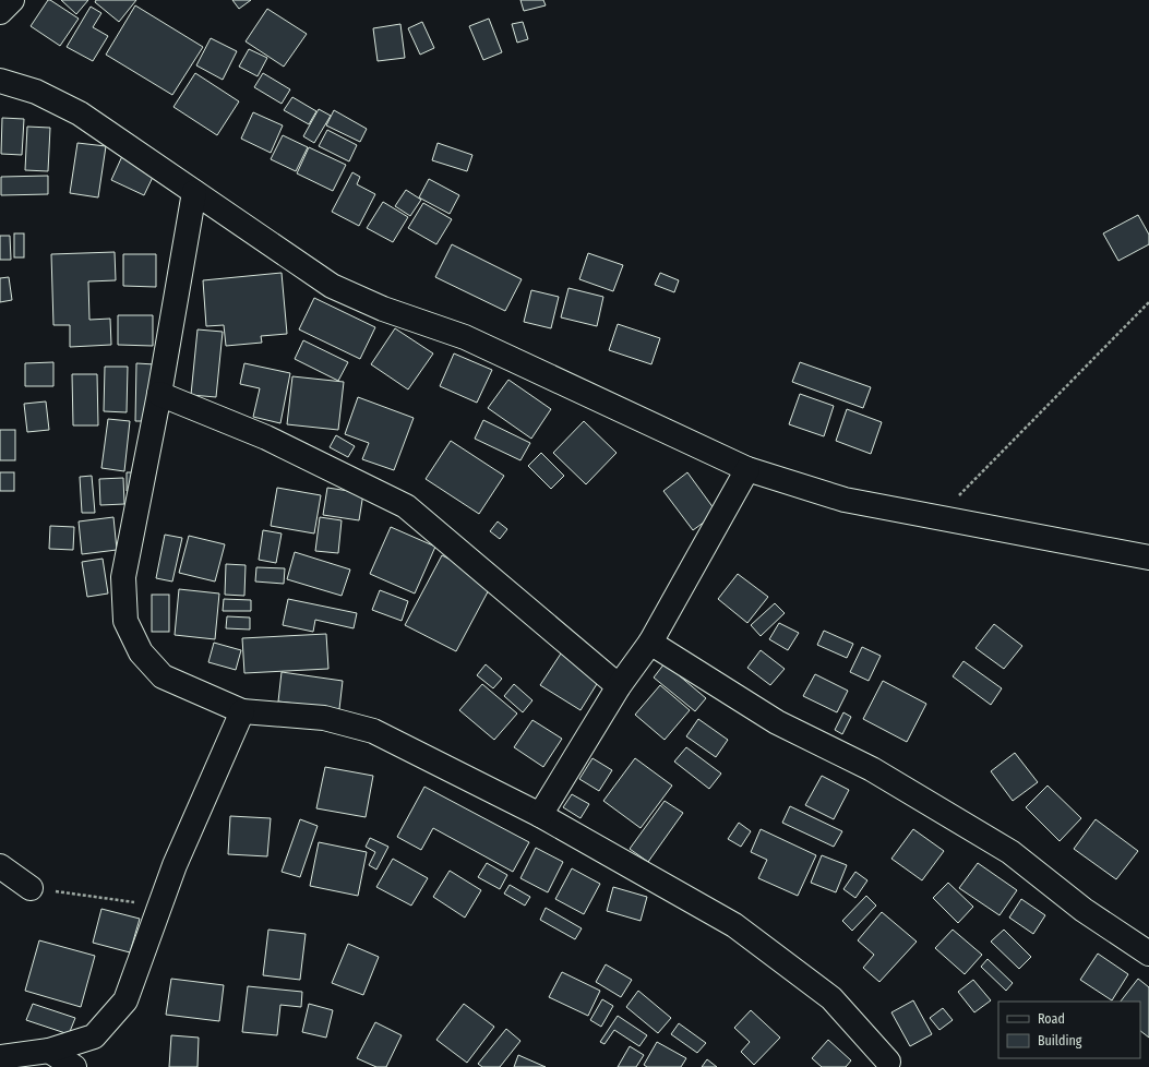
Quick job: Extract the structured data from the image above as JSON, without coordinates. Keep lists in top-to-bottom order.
{
  "legend": ["Road", "Building"]
}
